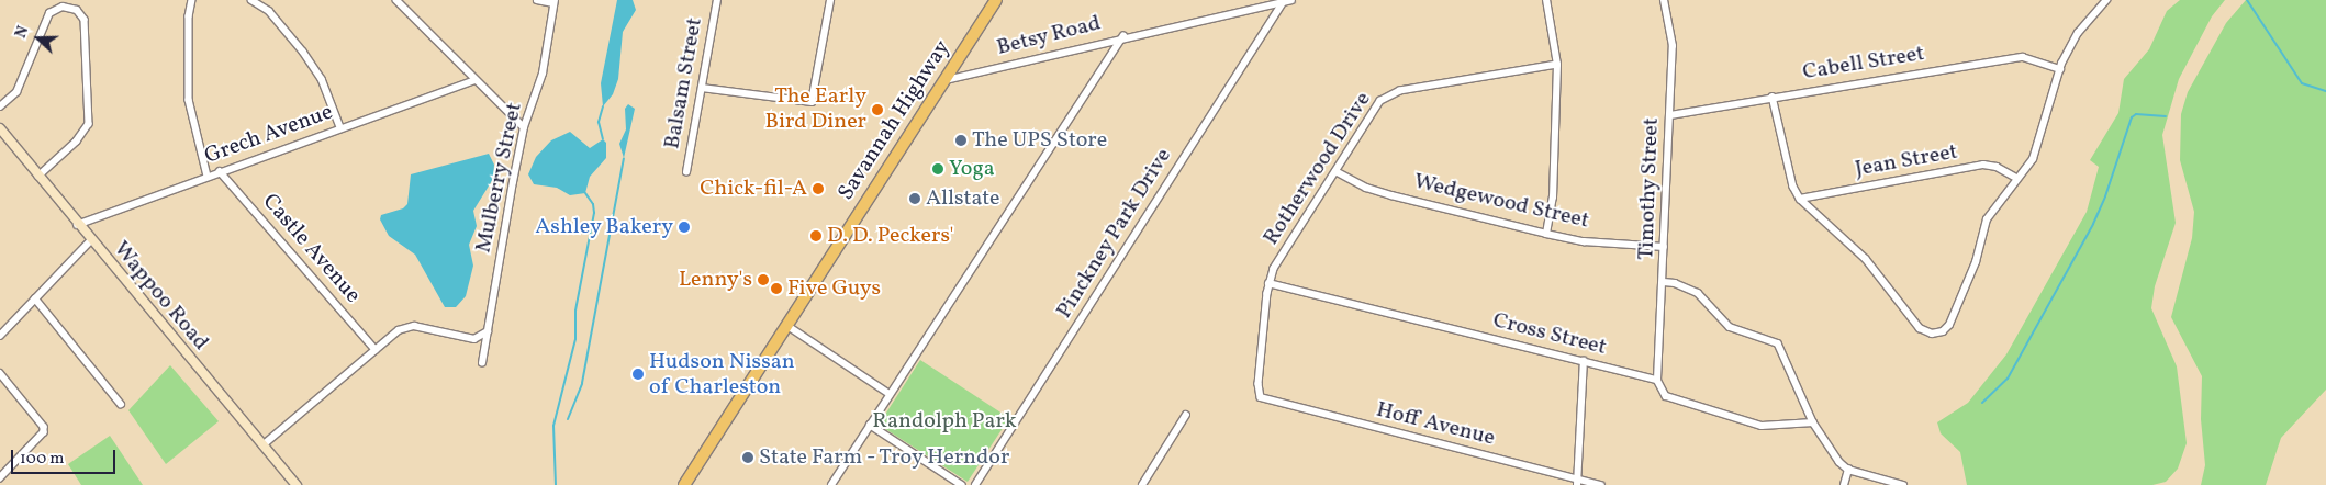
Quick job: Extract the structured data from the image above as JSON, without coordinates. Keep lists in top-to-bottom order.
{
  "streets": {
    "highway": ["Savannah Highway"],
    "main road": ["Wappoo Road"],
    "street": [
      "Betsy Road",
      "Cabell Street",
      "Balsam Street",
      "Grech Avenue",
      "Jean Street",
      "Rotherwood Drive",
      "Mulberry Street",
      "Timothy Street",
      "Wedgewood Street",
      "Pinckney Park Drive",
      "Castle Avenue",
      "Cross Street",
      "Hoff Avenue"
    ]
  },
  "crossings": [
    ["Betsy Road", "Savannah Highway"],
    ["Betsy Road", "Pinckney Park Drive"],
    ["Cabell Street", "Timothy Street"],
    ["Grech Avenue", "Castle Avenue"],
    ["Grech Avenue", "Wappoo Road"],
    ["Rotherwood Drive", "Wedgewood Street"],
    ["Rotherwood Drive", "Cross Street"],
    ["Rotherwood Drive", "Hoff Avenue"],
    ["Timothy Street", "Wedgewood Street"],
    ["Timothy Street", "Cross Street"]
  ],
  "parks": ["Randolph Park"],
  "places": [
    "The Early Bird Diner",
    "The UPS Store",
    "Yoga",
    "Chick-fil-A",
    "Allstate",
    "Ashley Bakery",
    "D. D. Peckers'",
    "Lenny's",
    "Five Guys",
    "Hudson Nissan of Charleston",
    "State Farm - Troy Herndor"
  ],
  "scale_bar": "100 m",
  "north": "left"
}
